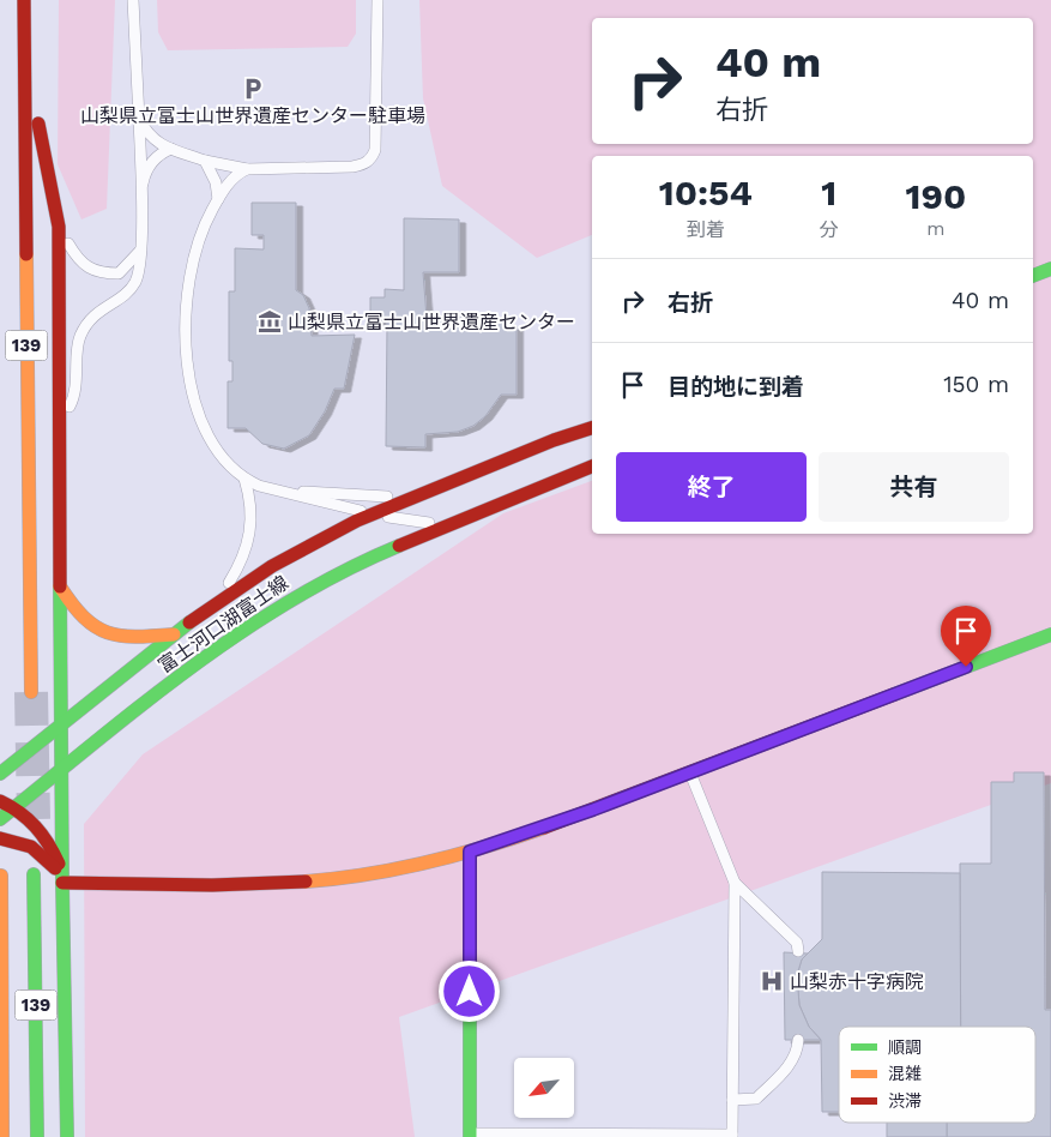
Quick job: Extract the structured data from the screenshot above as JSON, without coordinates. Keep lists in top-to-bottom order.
{
  "streets": {
    "main road": ["139", "富士河口湖富士線"]
  },
  "places": {
    "parking": ["山梨県立富士山世界遺産センター駐車場"],
    "museum": ["山梨県立富士山世界遺産センター"],
    "hospital": ["山梨赤十字病院"]
  },
  "legend": ["順調", "混雑", "渋滞"],
  "north": "bottom left",
  "page": {
    "turn": ["40 m", "右折"],
    "eta": [
      "10:54",
      "到着",
      "1",
      "分",
      "190",
      "m"
    ],
    "list": [
      {
        "name": "右折",
        "value": "40 m"
      },
      {
        "name": "目的地に到着",
        "value": "150 m"
      }
    ],
    "buttons": ["終了", "共有"]
  }
}
